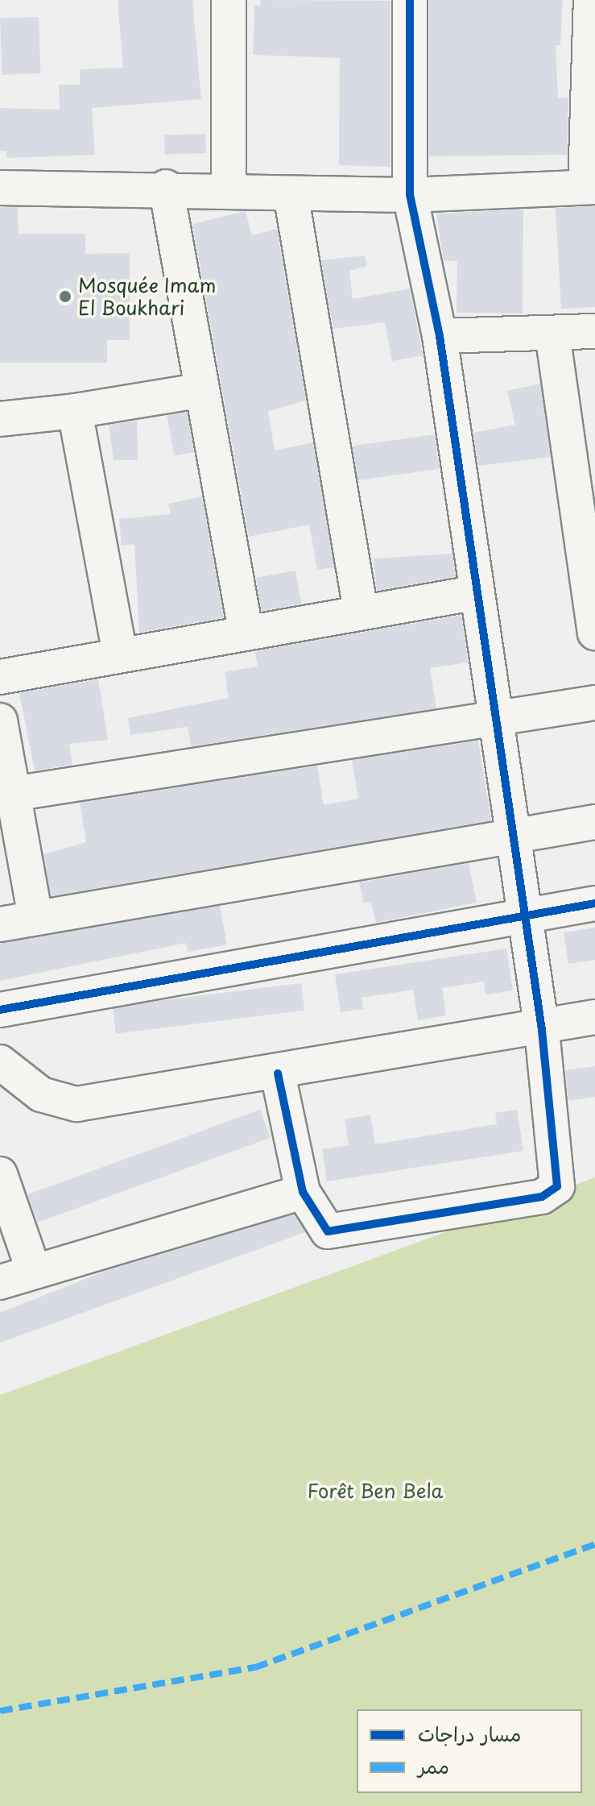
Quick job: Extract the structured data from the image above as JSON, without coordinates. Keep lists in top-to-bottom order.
{
  "parks": ["Forêt Ben Bela"],
  "places": ["Mosquée Imam El Boukhari"],
  "legend": ["مسار دراجات", "ممر"]
}
